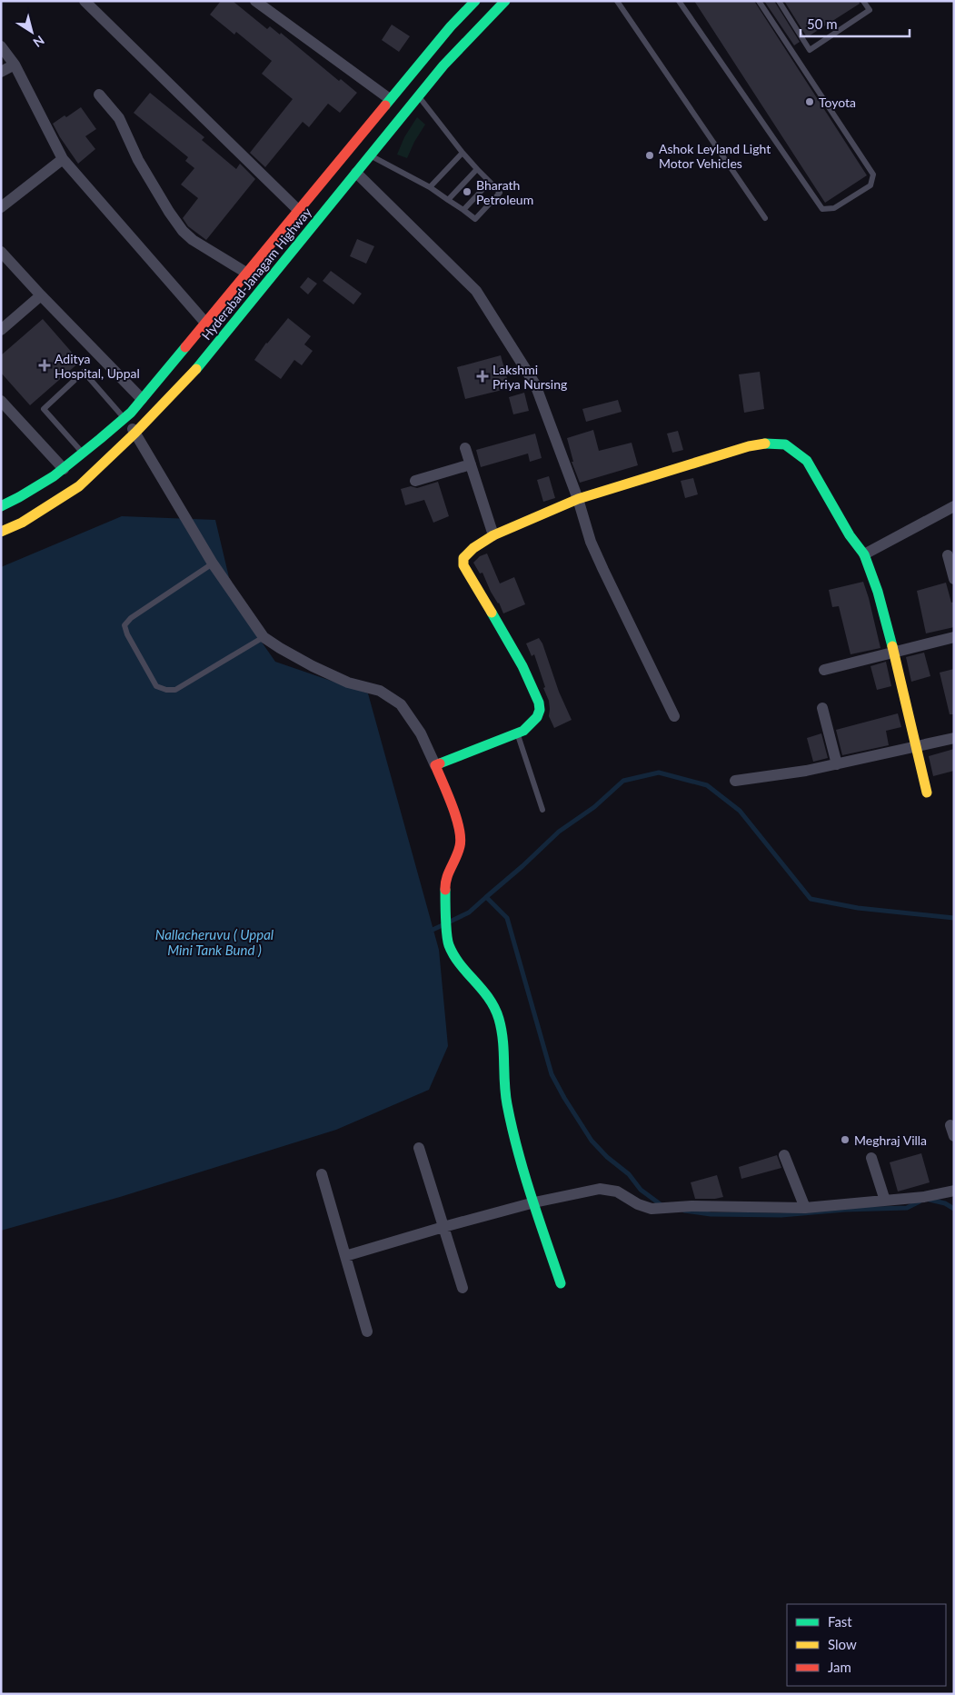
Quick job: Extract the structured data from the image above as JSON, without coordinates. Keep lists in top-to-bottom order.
{
  "streets": {
    "main road": ["Hyderabad-Janagam Highway"]
  },
  "water": ["Nallacheruvu ( Uppal Mini Tank Bund )"],
  "places": {
    "other": [
      "Toyota",
      "Ashok Leyland Light Motor Vehicles",
      "Bharath Petroleum",
      "Meghraj Villa"
    ],
    "health": ["Aditya Hospital, Uppal", "Lakshmi Priya Nursing"]
  },
  "legend": ["Fast", "Slow", "Jam"],
  "scale_bar": "50 m",
  "north": "bottom right"
}
